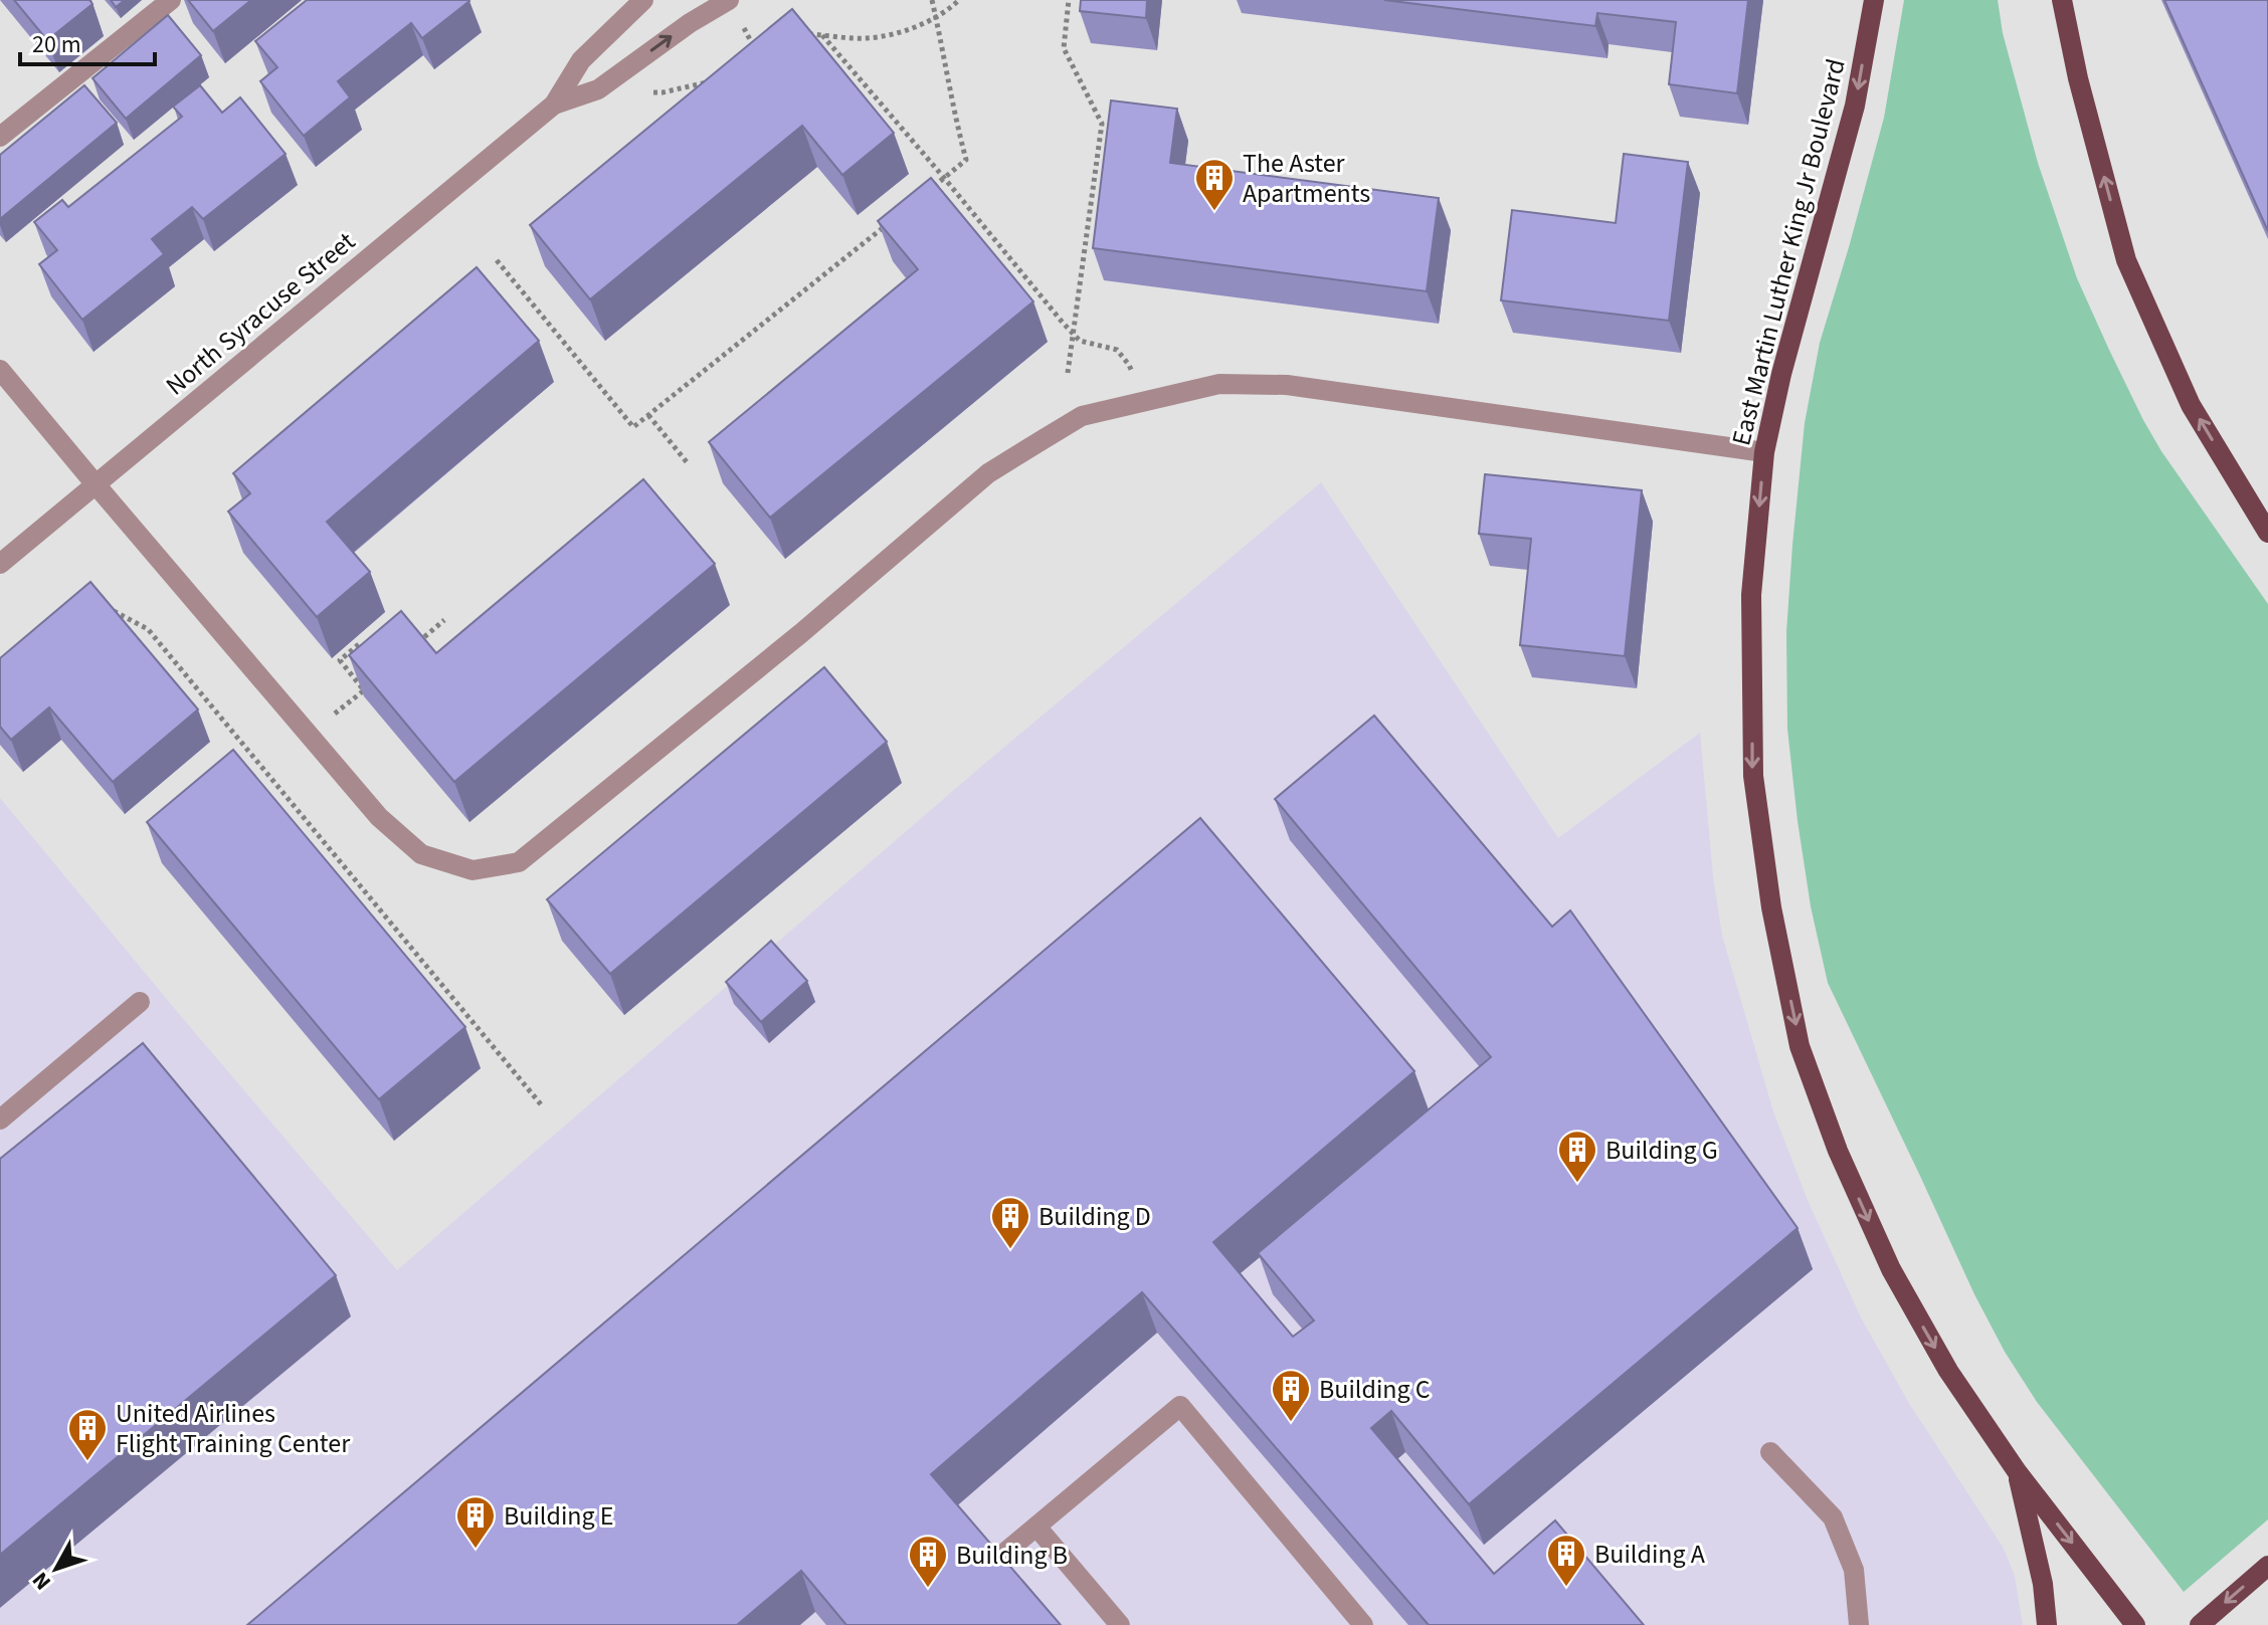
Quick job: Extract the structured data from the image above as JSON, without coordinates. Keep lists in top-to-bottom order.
{
  "streets": {
    "main road": ["East Martin Luther King Jr Boulevard"],
    "street": ["North Syracuse Street"]
  },
  "one_way": ["East Martin Luther King Jr Boulevard"],
  "places": {
    "building": [
      "The Aster Apartments",
      "Building G",
      "Building D",
      "Building C",
      "United Airlines Flight Training Center",
      "Building E",
      "Building A",
      "Building B"
    ]
  },
  "scale_bar": "20 m",
  "north": "bottom left"
}
